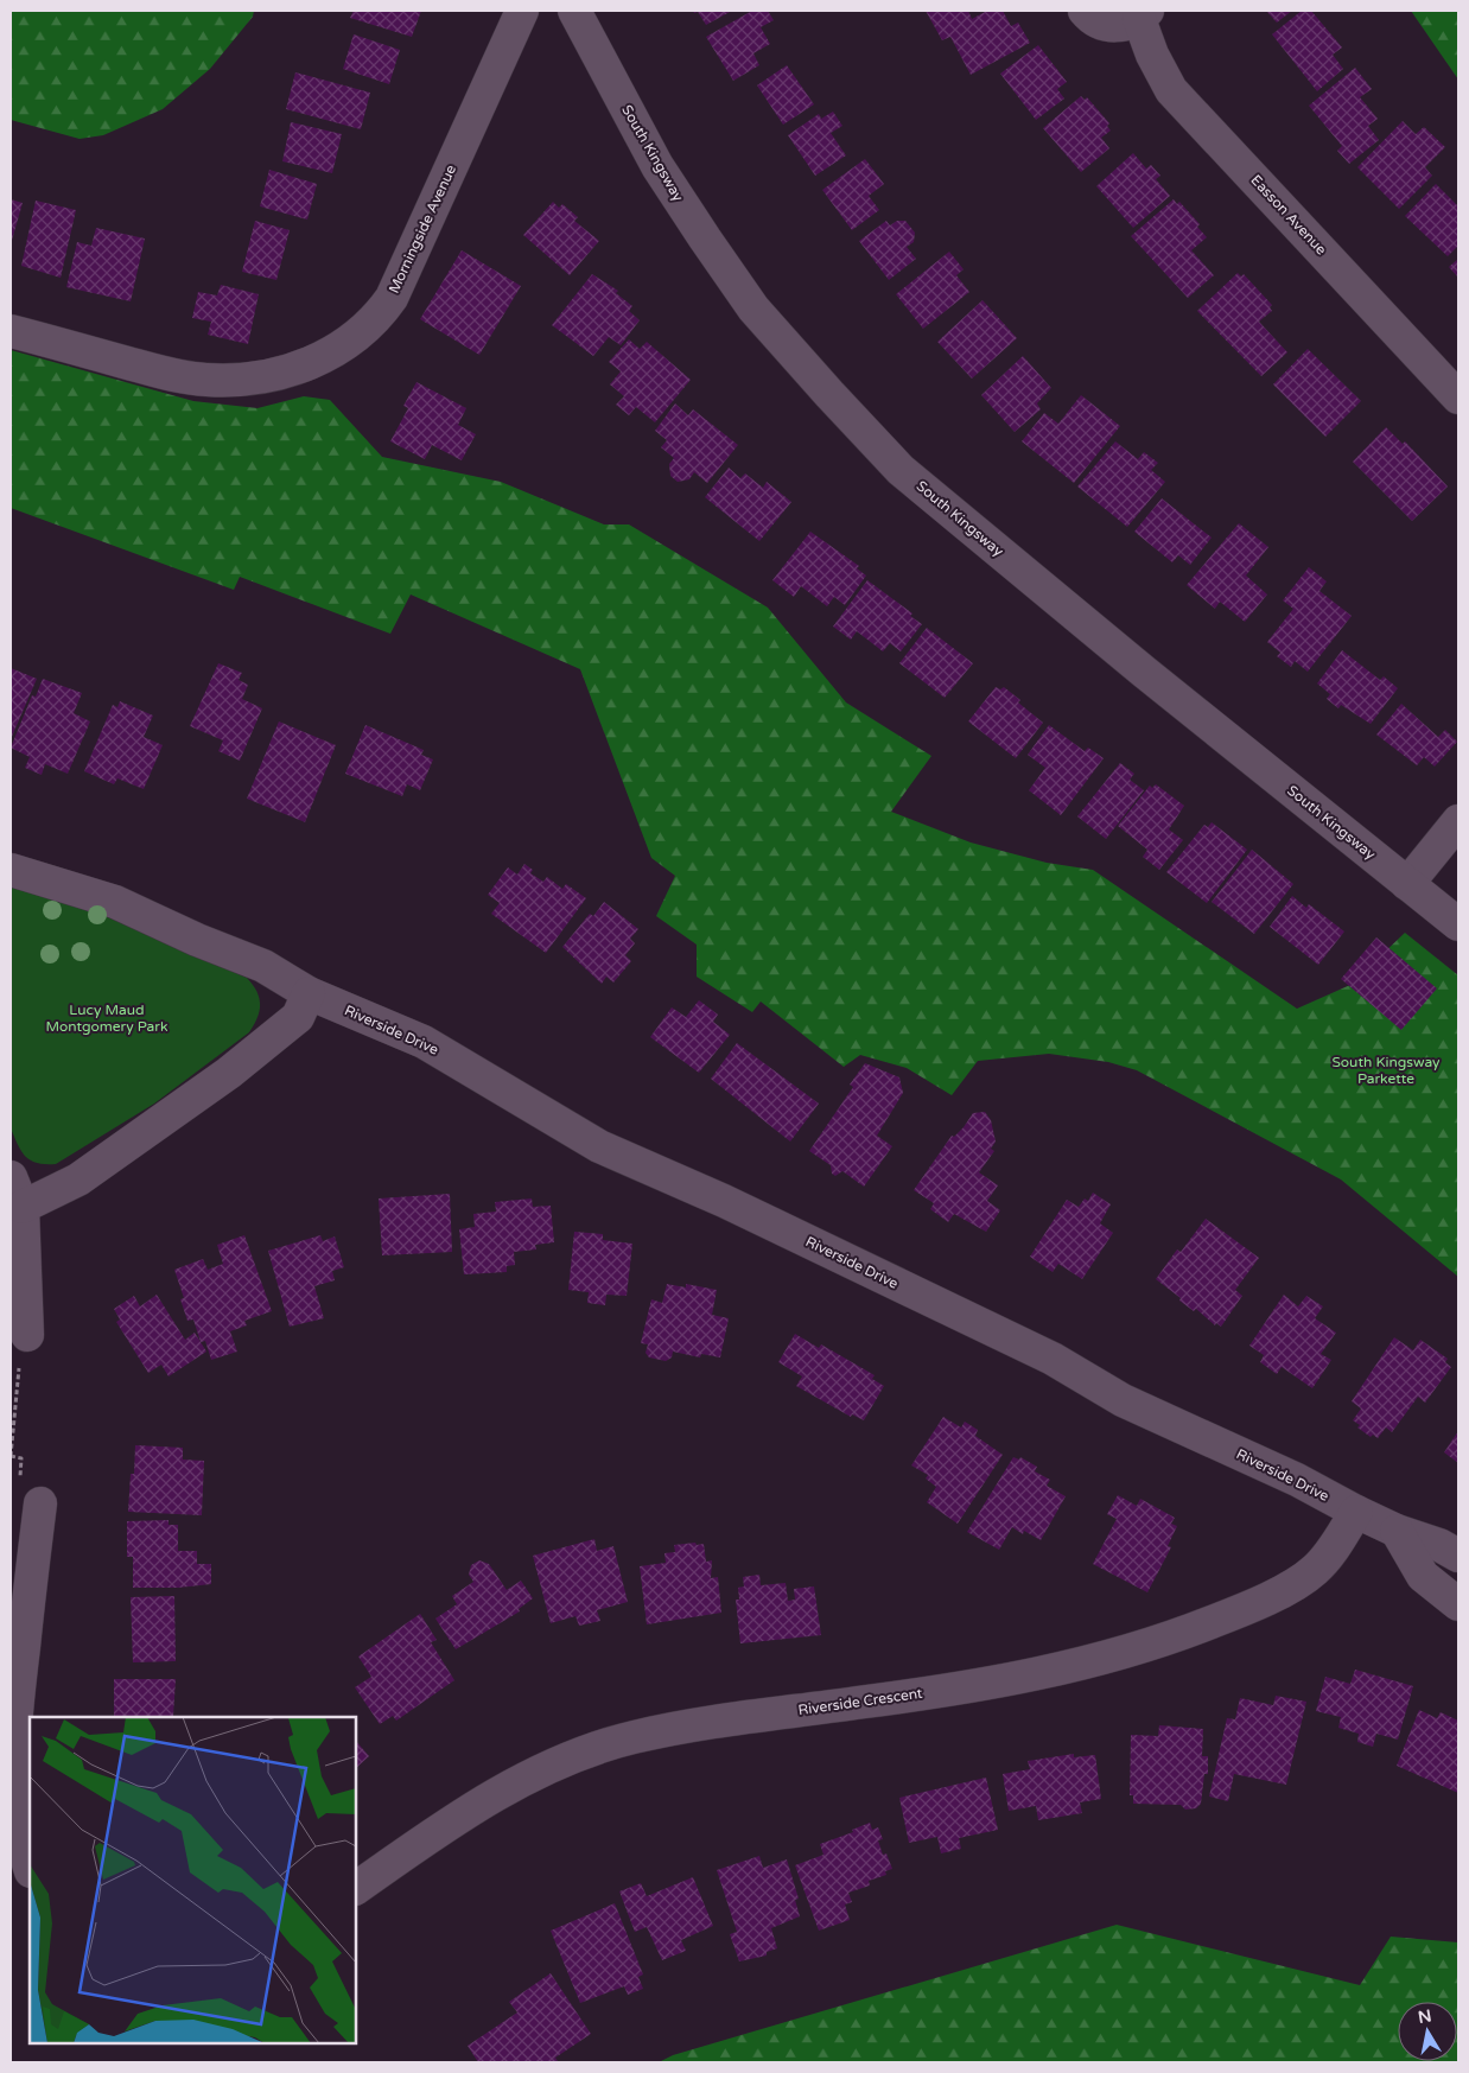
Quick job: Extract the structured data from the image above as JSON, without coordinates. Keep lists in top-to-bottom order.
{
  "streets": {
    "street": [
      "South Kingsway",
      "Easson Avenue",
      "Morningside Avenue",
      "Riverside Drive",
      "Riverside Crescent"
    ]
  },
  "crossings": [
    ["Riverside Drive", "Riverside Crescent"]
  ],
  "parks": ["Lucy Maud Montgomery Park", "South Kingsway Parkette"],
  "north": "top"
}
